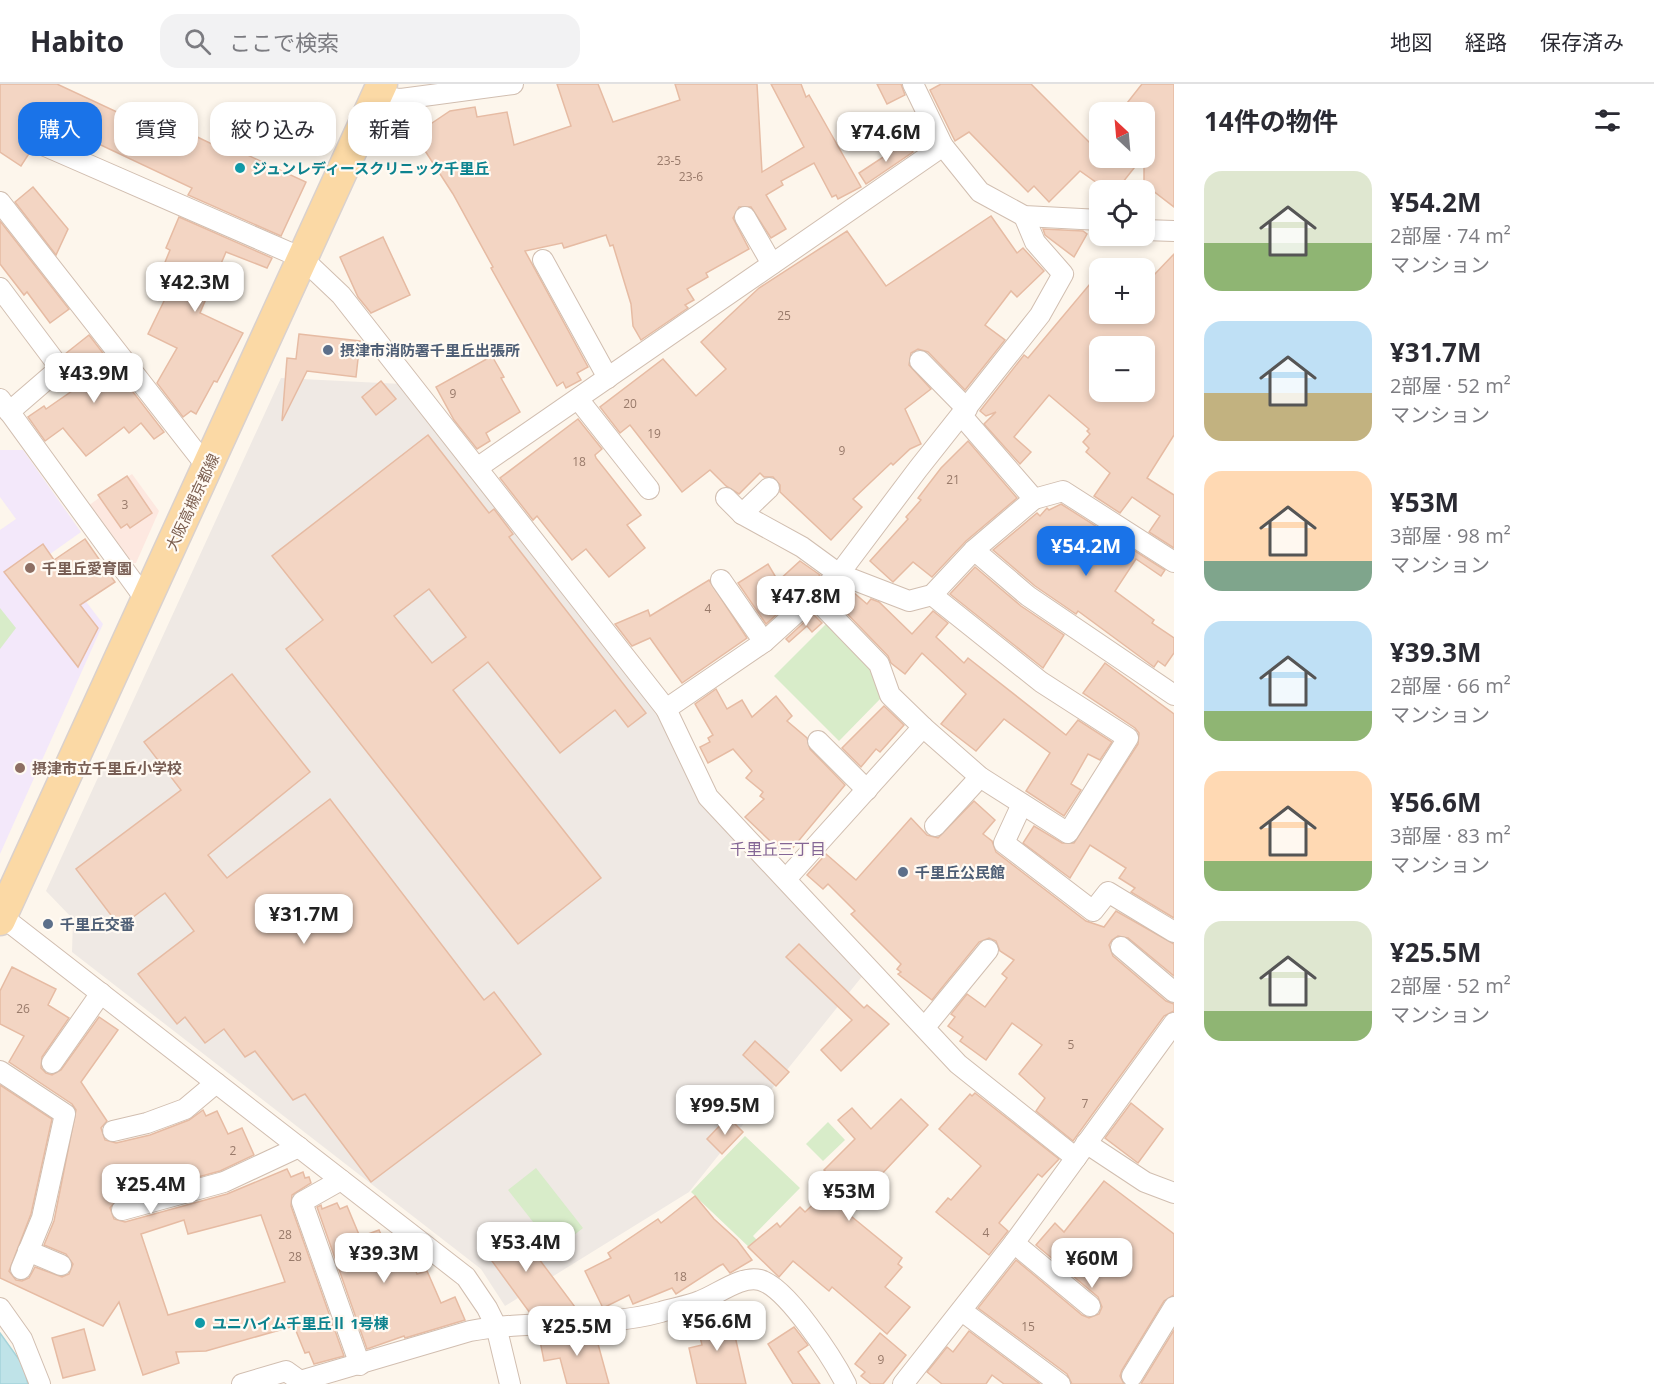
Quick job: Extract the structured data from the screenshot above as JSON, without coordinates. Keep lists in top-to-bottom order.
{
  "streets": {
    "main road": ["大阪高槻京都線"]
  },
  "districts": ["千里丘三丁目"],
  "places": [
    "ジュンレディースクリニック千里丘",
    "摂津市消防署千里丘出張所",
    "千里丘愛育園",
    "摂津市立千里丘小学校",
    "千里丘公民館",
    "千里丘交番",
    "ユニハイム千里丘Ⅱ 1号棟"
  ],
  "house_numbers": [
    "23-5",
    "23-6",
    "25",
    "9",
    "20",
    "19",
    "9",
    "18",
    "21",
    "3",
    "4",
    "26",
    "5",
    "7",
    "2",
    "4",
    "28",
    "28",
    "18",
    "15",
    "9"
  ],
  "north": "top left",
  "page": {
    "header": "Habito",
    "search": "ここで検索",
    "nav": ["地図", "経路", "保存済み"],
    "heading": "14件の物件",
    "map_buttons": ["+", "−"],
    "chip": [
      "購入",
      "賃貸",
      "絞り込み",
      "新着"
    ],
    "price": [
      "¥74.6M",
      "¥42.3M",
      "¥43.9M",
      "¥54.2M",
      "¥47.8M",
      "¥31.7M",
      "¥99.5M",
      "¥25.4M",
      "¥53M",
      "¥53.4M",
      "¥39.3M",
      "¥60M",
      "¥56.6M",
      "¥25.5M"
    ],
    "list": [
      {
        "name": "¥54.2M",
        "note": "2部屋 · 74 m² · マンション"
      },
      {
        "name": "¥31.7M",
        "note": "2部屋 · 52 m² · マンション"
      },
      {
        "name": "¥53M",
        "note": "3部屋 · 98 m² · マンション"
      },
      {
        "name": "¥39.3M",
        "note": "2部屋 · 66 m² · マンション"
      },
      {
        "name": "¥56.6M",
        "note": "3部屋 · 83 m² · マンション"
      },
      {
        "name": "¥25.5M",
        "note": "2部屋 · 52 m² · マンション"
      }
    ]
  }
}
